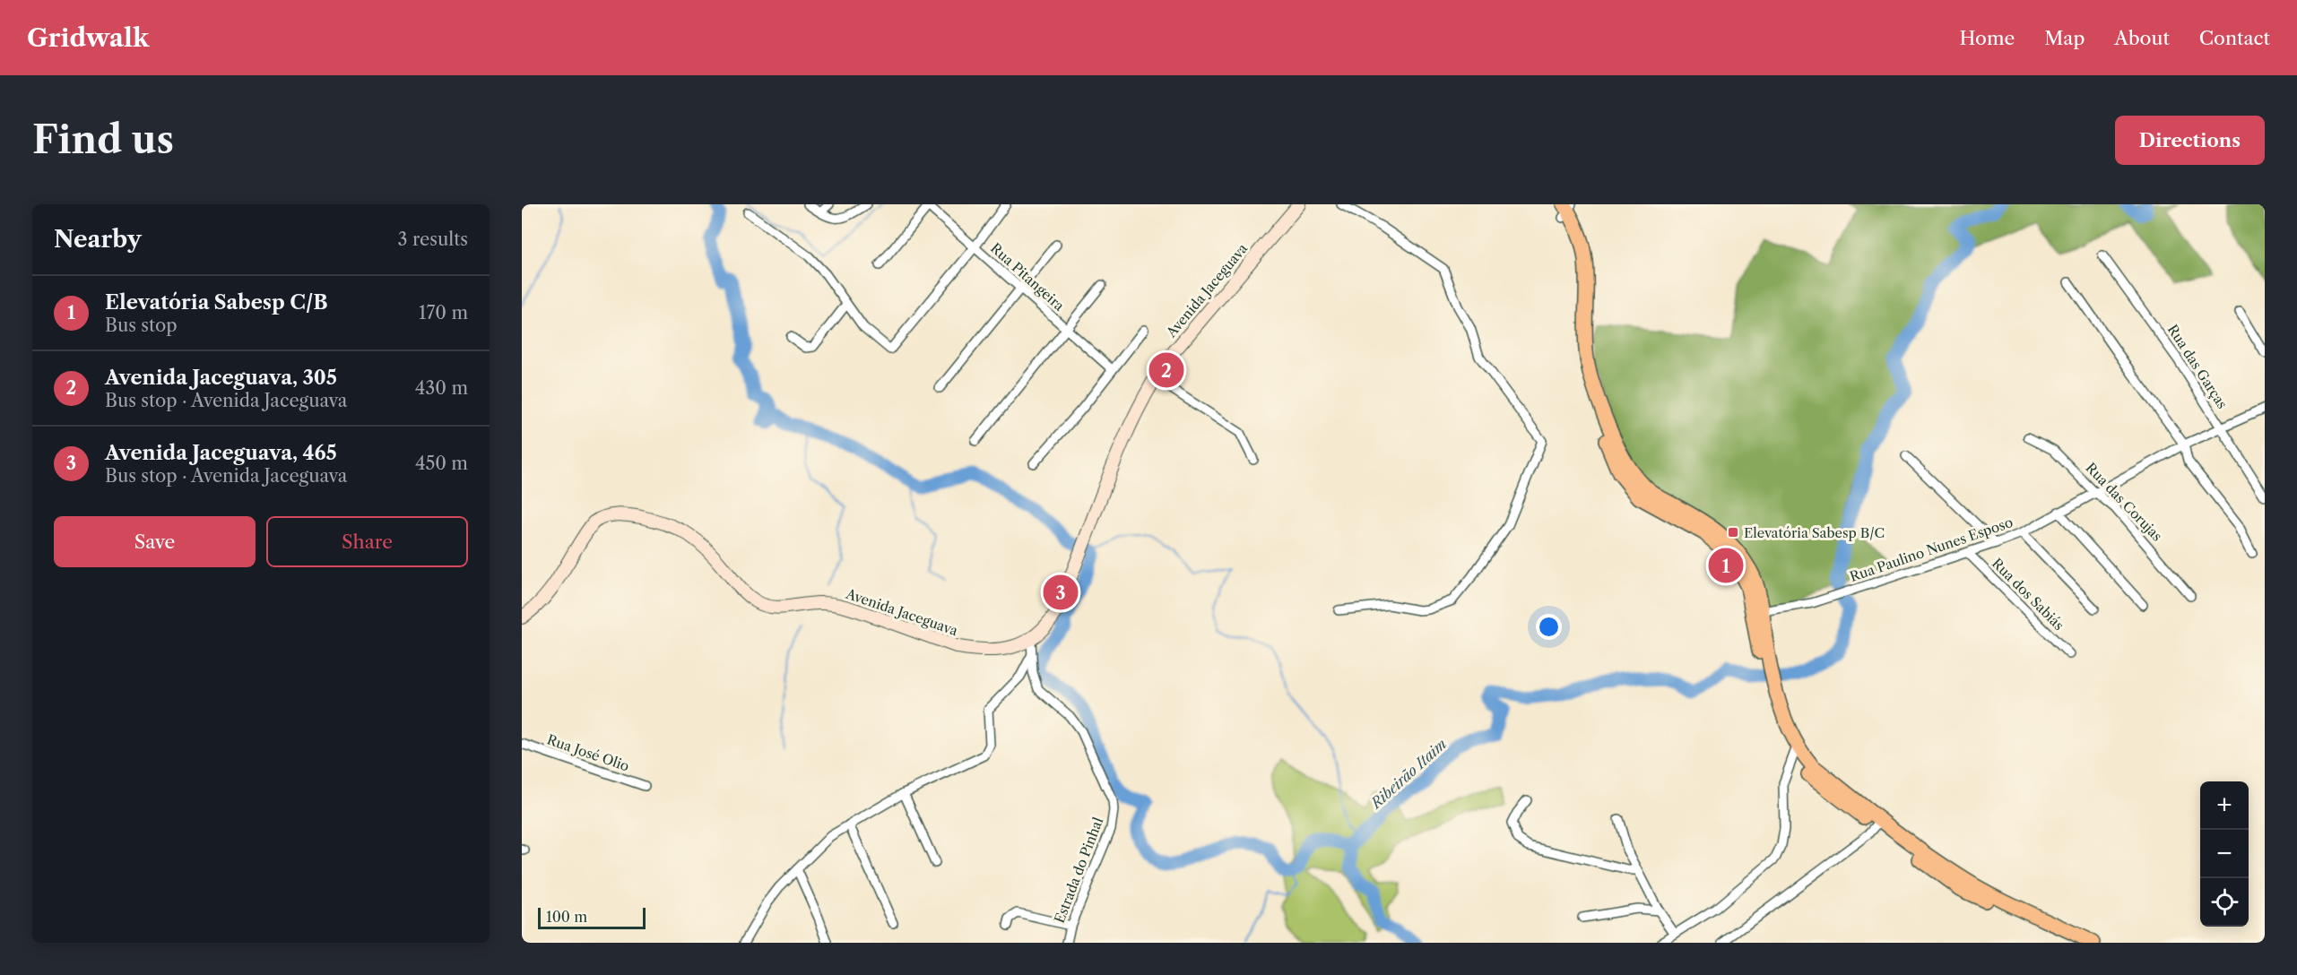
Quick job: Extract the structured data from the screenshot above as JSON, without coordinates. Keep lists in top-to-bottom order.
{
  "streets": {
    "main road": ["Avenida Jaceguava"],
    "street": [
      "Rua Pitangeira",
      "Rua das Garças",
      "Rua das Corujas",
      "Rua Paulino Nunes Esposo",
      "Rua dos Sabiás",
      "Rua José Olio",
      "Estrada do Pinhal"
    ]
  },
  "crossings": [
    ["Avenida Jaceguava", "Estrada do Pinhal"],
    ["Rua das Garças", "Rua Paulino Nunes Esposo"],
    ["Rua das Corujas", "Rua Paulino Nunes Esposo"],
    ["Rua Paulino Nunes Esposo", "Rua dos Sabiás"]
  ],
  "water": ["Ribeirão Itaim"],
  "places": {
    "transit": ["Elevatória Sabesp B/C"]
  },
  "scale_bar": "100 m",
  "page": {
    "header": "Gridwalk",
    "nav": [
      "Home",
      "Map",
      "About",
      "Contact"
    ],
    "buttons": [
      "Directions",
      ["Save", "Share"]
    ],
    "title": "Find us",
    "heading": ["Nearby", "3 results"],
    "list": [
      {
        "mark": "1",
        "name": "Elevatória Sabesp C/B",
        "note": "Bus stop",
        "value": "170 m"
      },
      {
        "mark": "2",
        "name": "Avenida Jaceguava, 305",
        "note": "Bus stop · Avenida Jaceguava",
        "value": "430 m"
      },
      {
        "mark": "3",
        "name": "Avenida Jaceguava, 465",
        "note": "Bus stop · Avenida Jaceguava",
        "value": "450 m"
      }
    ],
    "pins": ["2", "1", "3"],
    "map_buttons": ["+", "−"],
    "scale": "100 m"
  }
}
